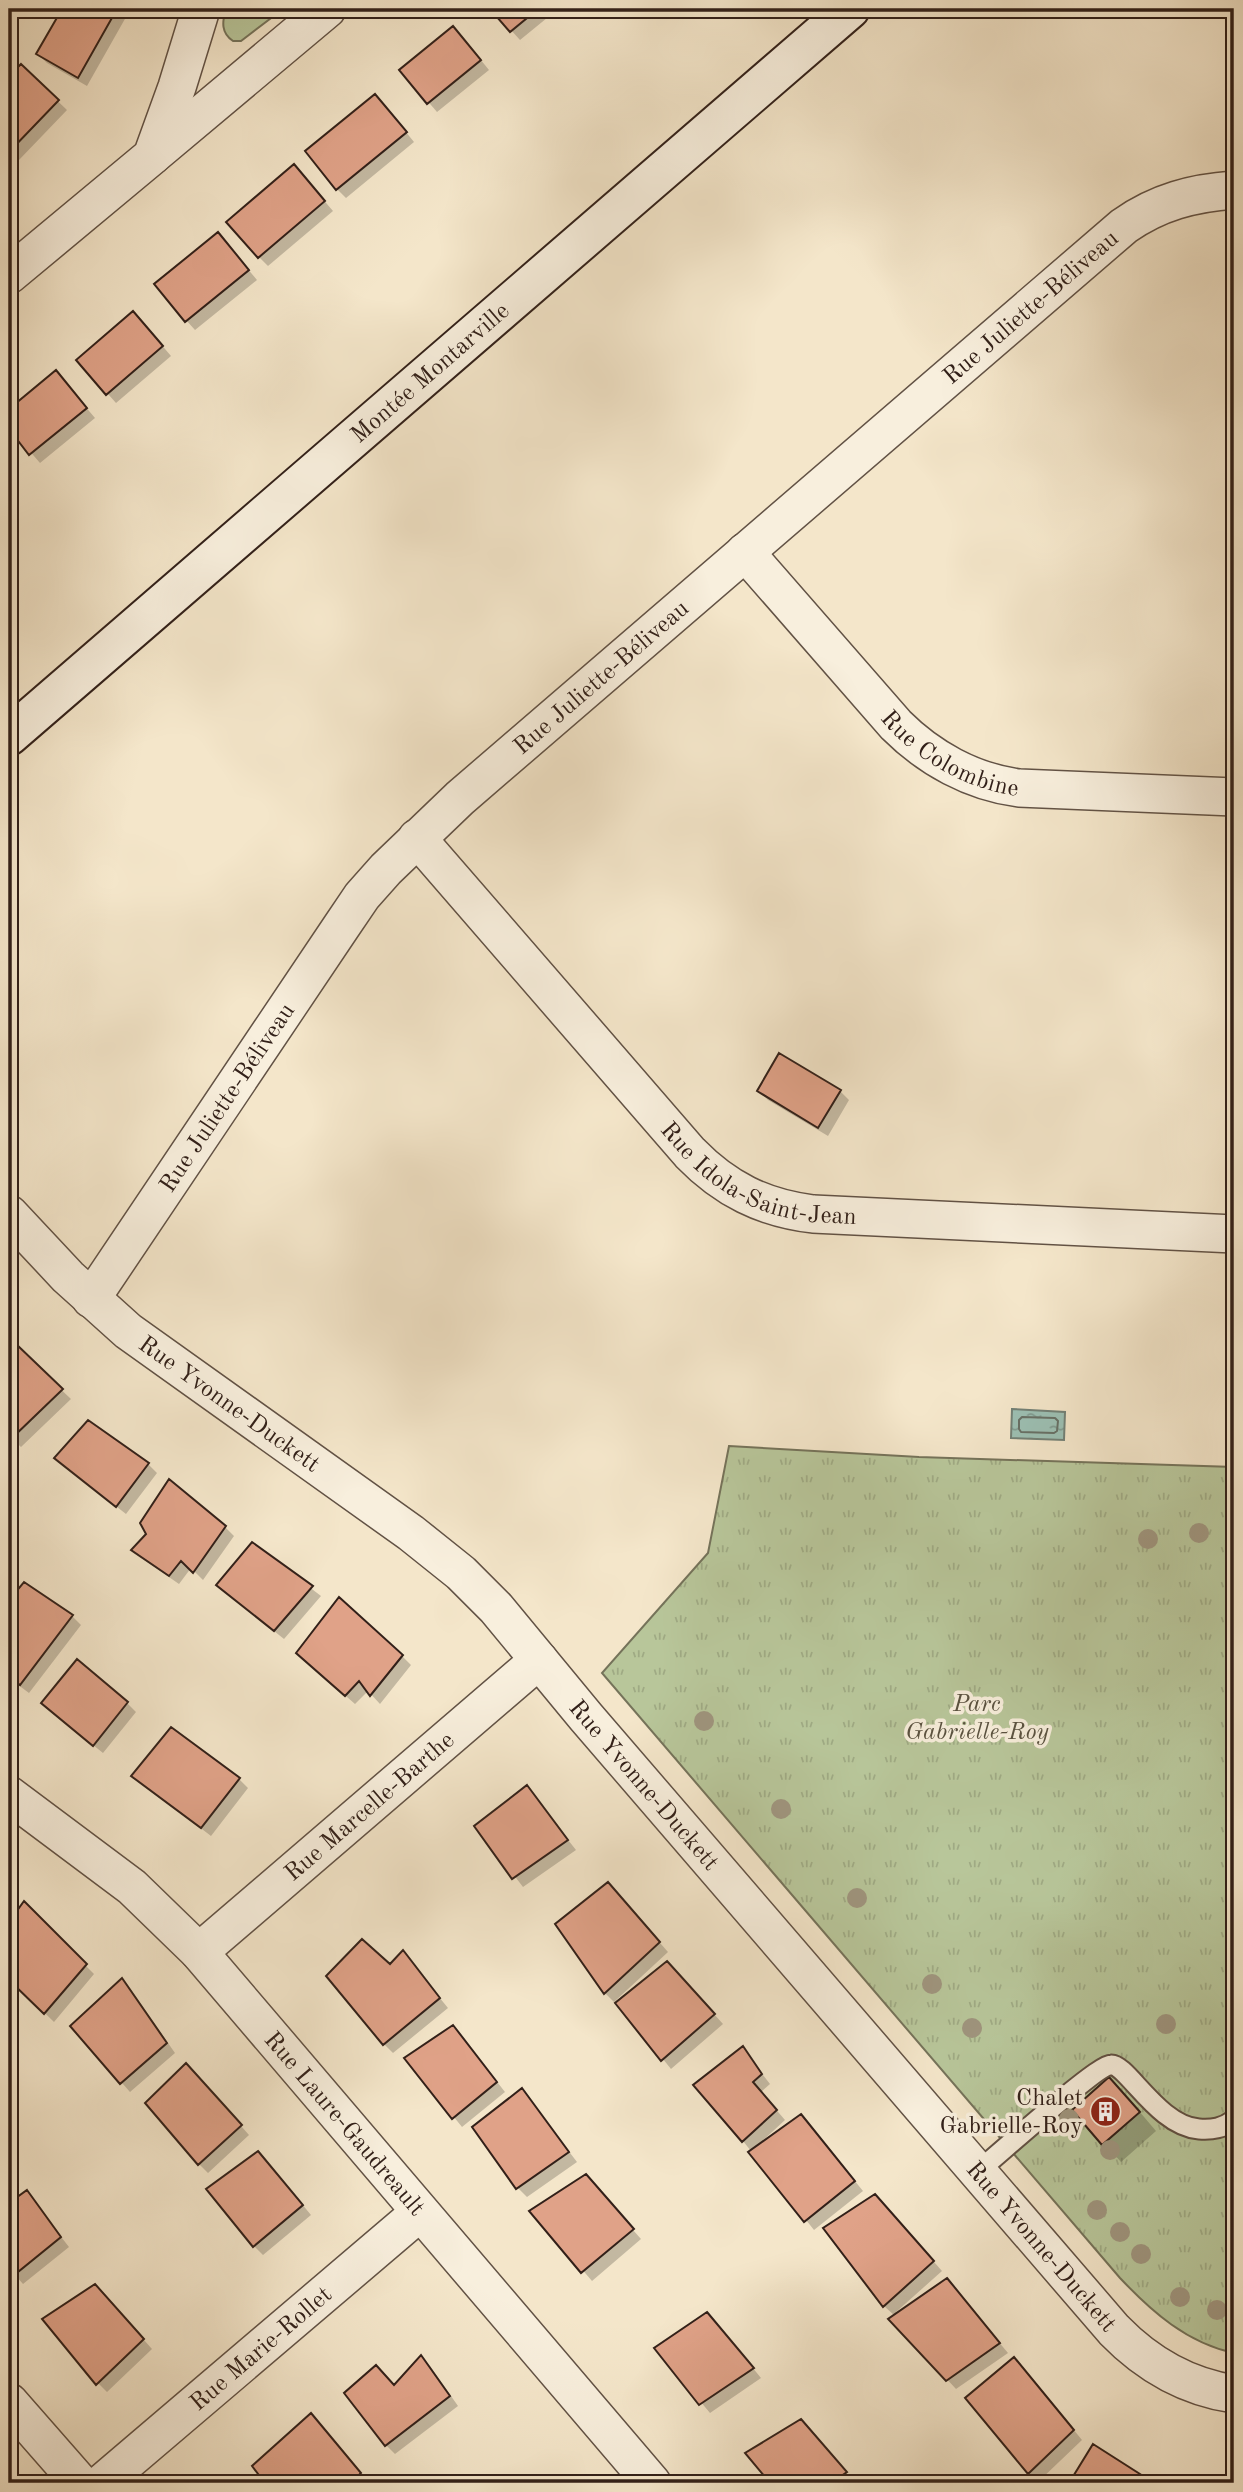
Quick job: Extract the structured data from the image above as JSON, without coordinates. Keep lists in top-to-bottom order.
{
  "streets": {
    "street": [
      "Rue Juliette-Béliveau",
      "Montée Montarville",
      "Rue Colombine",
      "Rue Idola-Saint-Jean",
      "Rue Yvonne-Duckett",
      "Rue Marcelle-Barthe",
      "Rue Laure-Gaudreault",
      "Rue Marie-Rollet"
    ]
  },
  "crossings": [
    ["Rue Juliette-Béliveau", "Rue Colombine"],
    ["Rue Juliette-Béliveau", "Rue Idola-Saint-Jean"],
    ["Rue Juliette-Béliveau", "Rue Yvonne-Duckett"],
    ["Rue Yvonne-Duckett", "Rue Marcelle-Barthe"],
    ["Rue Marcelle-Barthe", "Rue Laure-Gaudreault"],
    ["Rue Laure-Gaudreault", "Rue Marie-Rollet"]
  ],
  "parks": ["Parc Gabrielle-Roy"],
  "places": {
    "building": ["Chalet Gabrielle-Roy"]
  }
}
